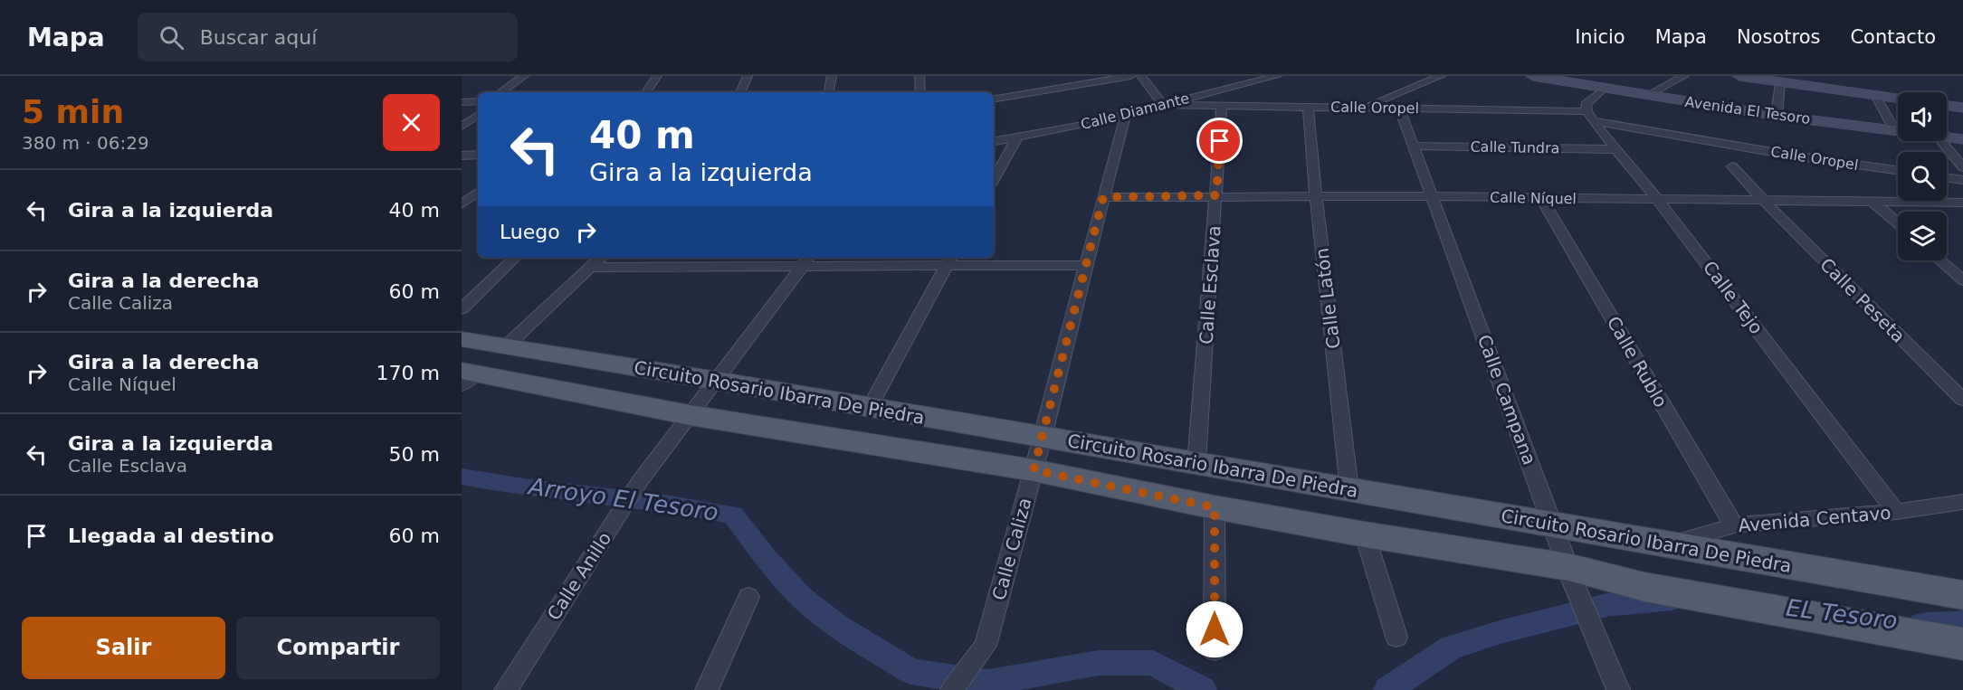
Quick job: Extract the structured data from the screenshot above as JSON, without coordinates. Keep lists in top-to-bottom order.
{
  "streets": {
    "main road": ["Avenida El Tesoro", "Circuito Rosario Ibarra De Piedra"],
    "street": [
      "Calle Oropel",
      "Calle Diamante",
      "Calle Tundra",
      "Calle Níquel",
      "Calle Esclava",
      "Calle Tejo",
      "Calle Latón",
      "Calle Peseta",
      "Calle Rublo",
      "Calle Campana",
      "Avenida Centavo",
      "Calle Caliza",
      "Calle Anillo"
    ]
  },
  "crossings": [
    ["Calle Oropel", "Calle Diamante"],
    ["Calle Oropel", "Calle Esclava"],
    ["Calle Oropel", "Calle Tejo"],
    ["Calle Oropel", "Calle Latón"],
    ["Calle Oropel", "Calle Campana"],
    ["Calle Diamante", "Calle Caliza"],
    ["Calle Tundra", "Calle Tejo"],
    ["Calle Tundra", "Calle Campana"],
    ["Calle Níquel", "Calle Esclava"],
    ["Calle Níquel", "Calle Tejo"],
    ["Calle Níquel", "Calle Latón"],
    ["Calle Níquel", "Calle Peseta"],
    ["Calle Níquel", "Calle Rublo"],
    ["Calle Níquel", "Calle Campana"],
    ["Calle Níquel", "Calle Caliza"],
    ["Calle Esclava", "Circuito Rosario Ibarra De Piedra"],
    ["Calle Tejo", "Avenida Centavo"],
    ["Calle Latón", "Circuito Rosario Ibarra De Piedra"],
    ["Calle Rublo", "Avenida Centavo"],
    ["Circuito Rosario Ibarra De Piedra", "Calle Campana"],
    ["Circuito Rosario Ibarra De Piedra", "Avenida Centavo"],
    ["Circuito Rosario Ibarra De Piedra", "Calle Caliza"],
    ["Circuito Rosario Ibarra De Piedra", "Calle Anillo"]
  ],
  "water": ["Arroyo El Tesoro", "EL Tesoro"],
  "page": {
    "header": "Mapa",
    "search": "Buscar aquí",
    "nav": [
      "Inicio",
      "Mapa",
      "Nosotros",
      "Contacto"
    ],
    "heading": ["5 min", "380 m · 06:29"],
    "turn": ["40 m", "Gira a la izquierda"],
    "list": [
      {
        "name": "Gira a la izquierda",
        "value": "40 m"
      },
      {
        "name": "Gira a la derecha",
        "note": "Calle Caliza",
        "value": "60 m"
      },
      {
        "name": "Gira a la derecha",
        "note": "Calle Níquel",
        "value": "170 m"
      },
      {
        "name": "Gira a la izquierda",
        "note": "Calle Esclava",
        "value": "50 m"
      },
      {
        "name": "Llegada al destino",
        "value": "60 m"
      }
    ],
    "then": "Luego",
    "buttons": ["Salir", "Compartir"]
  }
}
